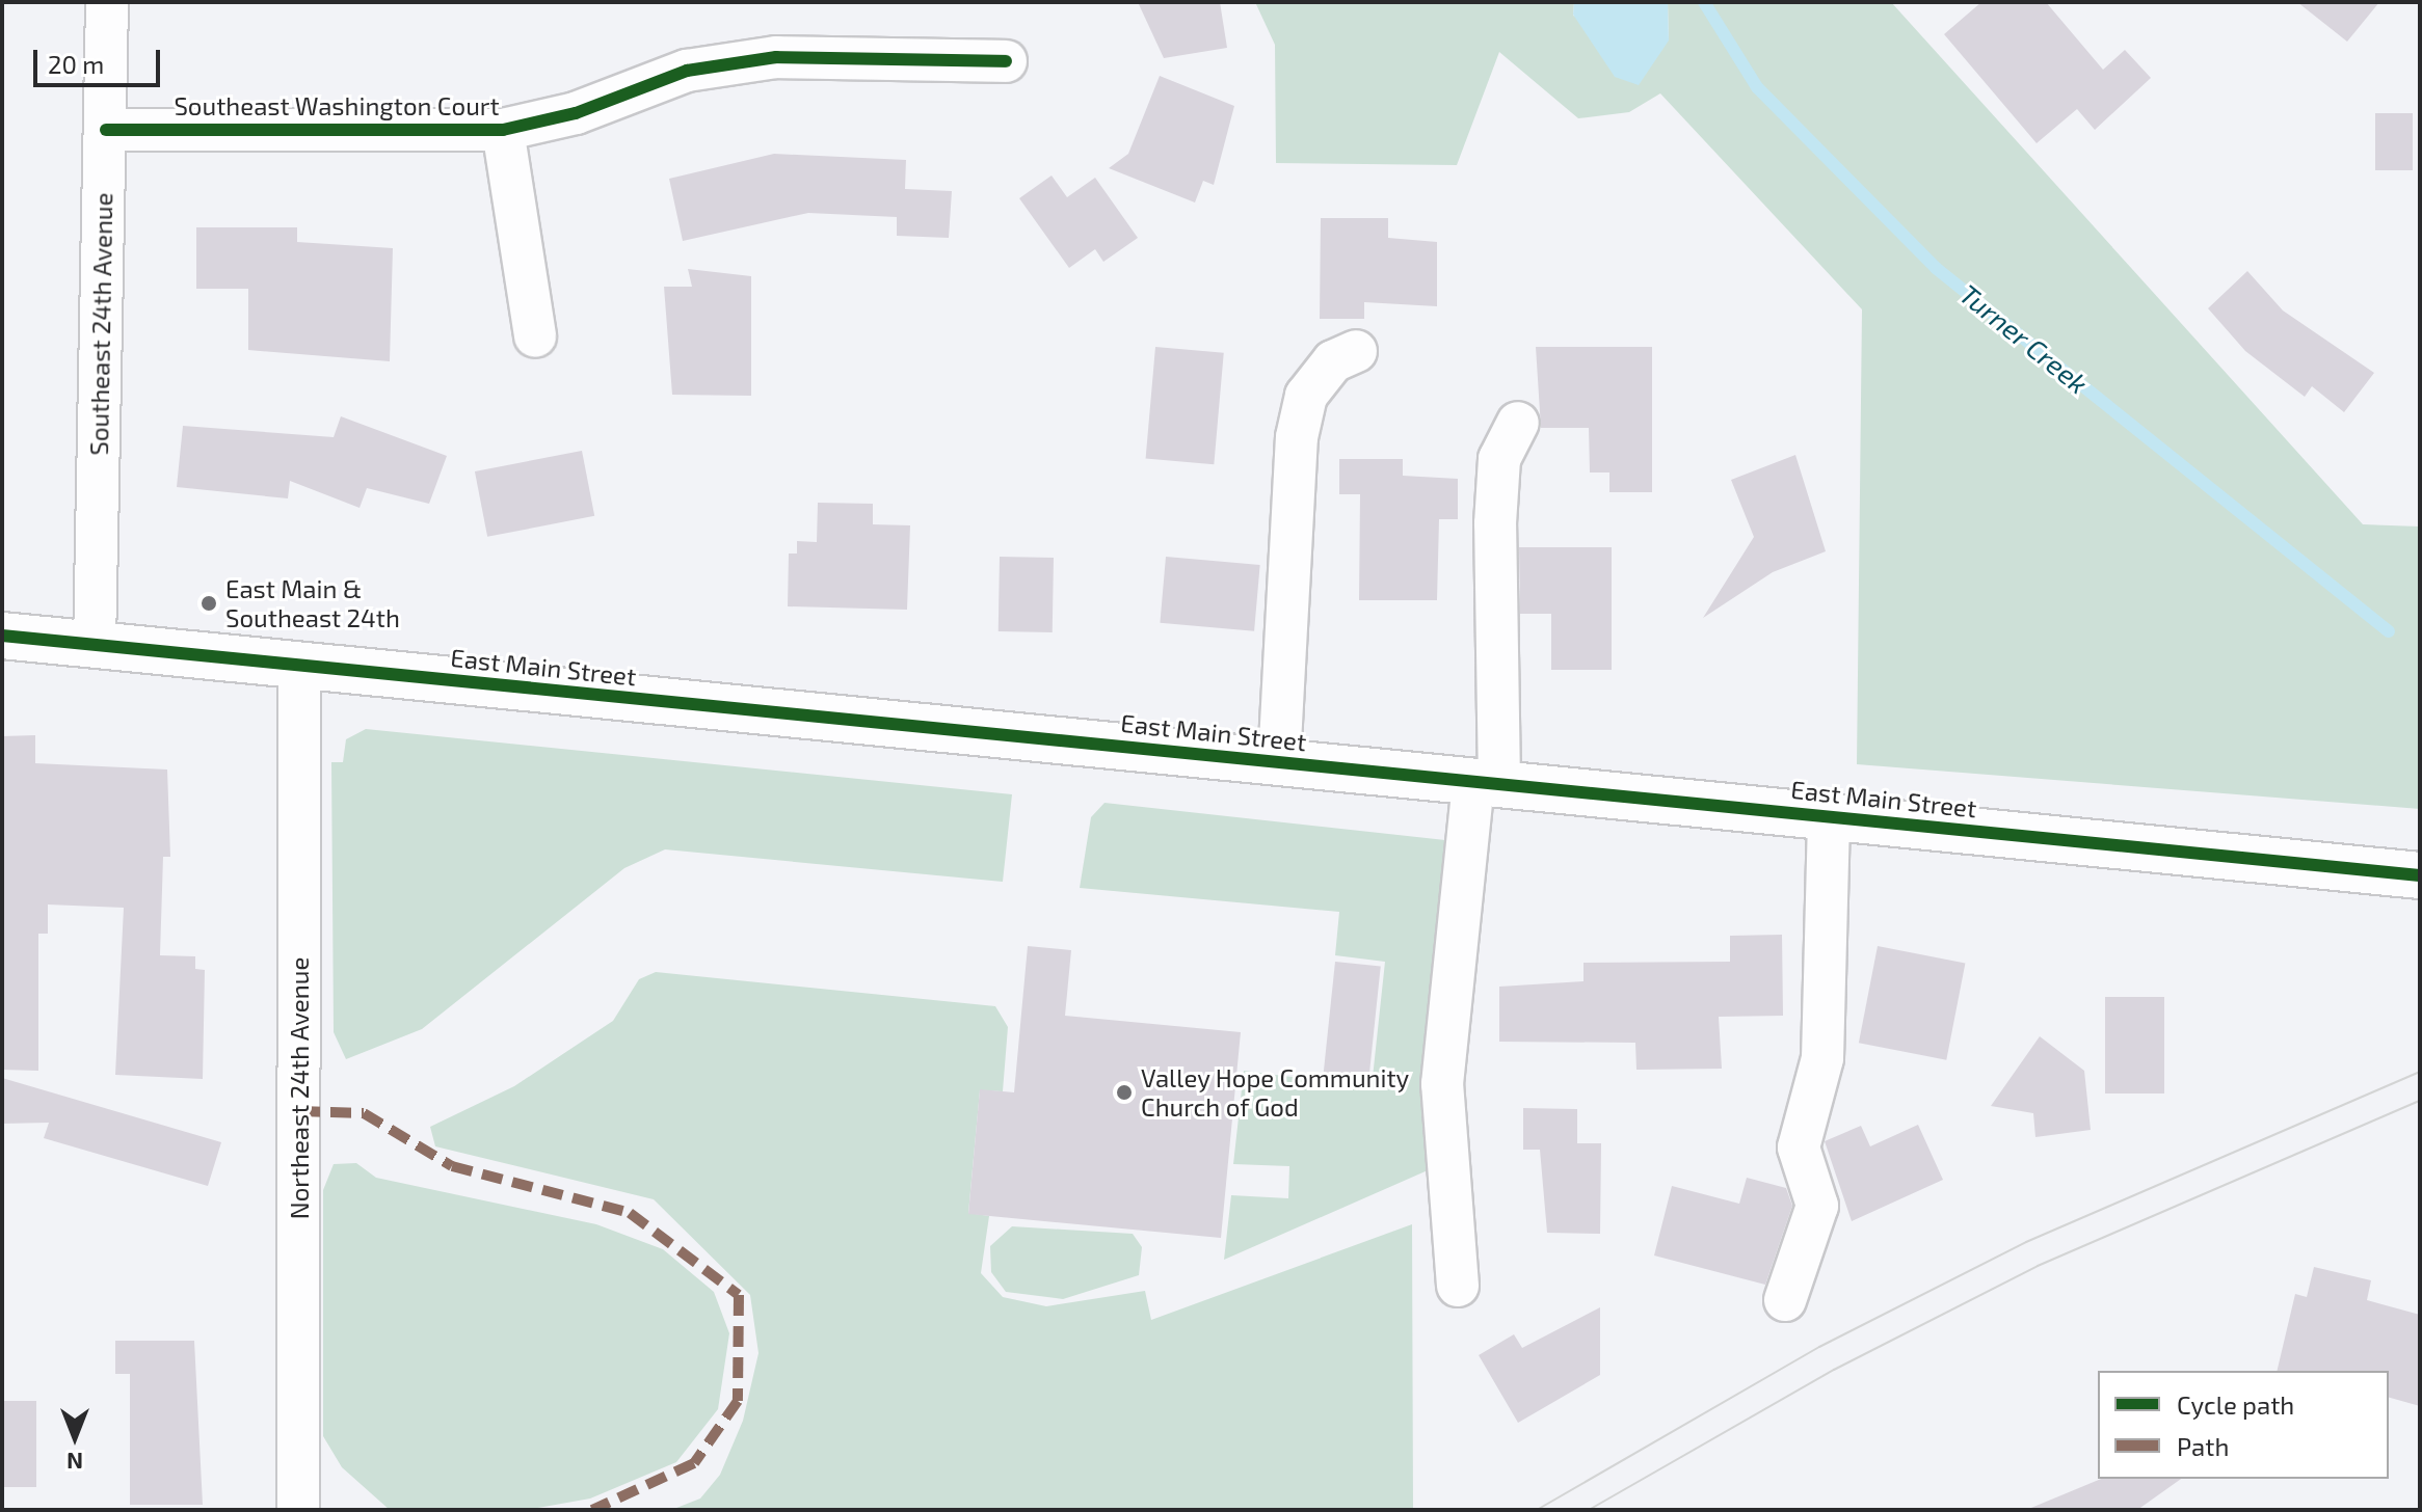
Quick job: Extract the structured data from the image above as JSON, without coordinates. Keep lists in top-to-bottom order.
{
  "streets": {
    "main road": ["East Main Street"],
    "street": ["Southeast Washington Court", "Southeast 24th Avenue", "Northeast 24th Avenue"]
  },
  "crossings": [
    ["Southeast Washington Court", "Southeast 24th Avenue"],
    ["Southeast 24th Avenue", "East Main Street"],
    ["East Main Street", "Northeast 24th Avenue"]
  ],
  "water": ["Turner Creek"],
  "places": ["East Main & Southeast 24th", "Valley Hope Community Church of God"],
  "legend": ["Cycle path", "Path"],
  "scale_bar": "20 m",
  "north": "bottom"
}
